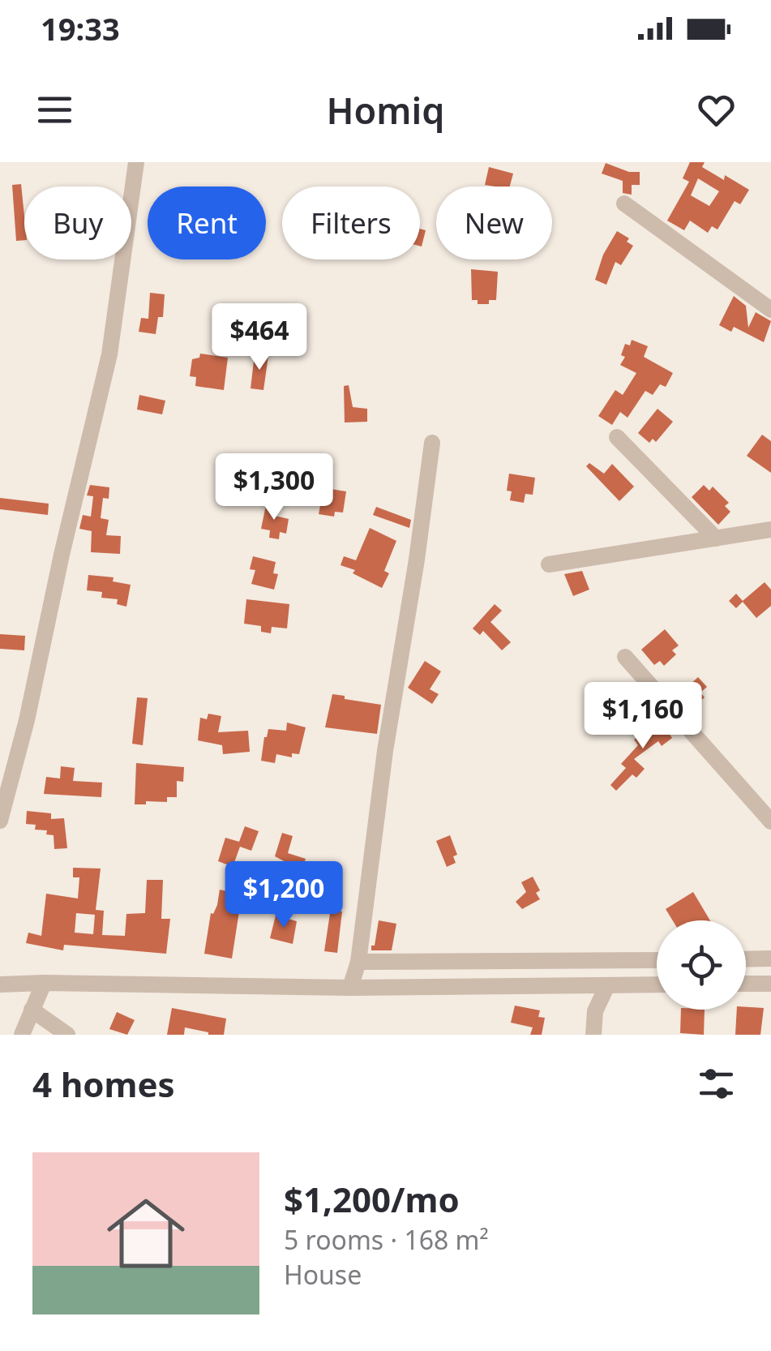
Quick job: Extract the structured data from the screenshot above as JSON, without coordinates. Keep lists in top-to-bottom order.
{
  "page": {
    "status": "19:33",
    "header": "Homiq",
    "chip": [
      "Buy",
      "Rent",
      "Filters",
      "New"
    ],
    "price": [
      "$464",
      "$1,300",
      "$1,160",
      "$1,200"
    ],
    "heading": "4 homes",
    "list": [
      {
        "name": "$1,200/mo",
        "note": "5 rooms · 168 m² · House"
      }
    ]
  }
}
